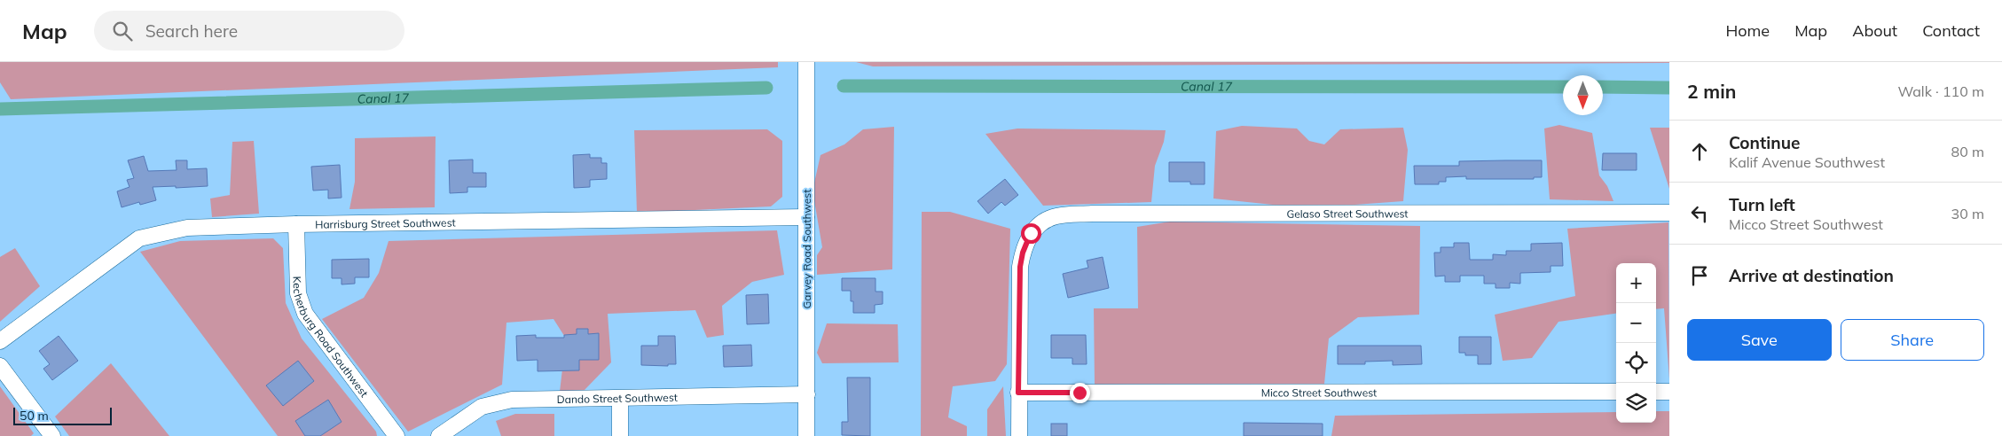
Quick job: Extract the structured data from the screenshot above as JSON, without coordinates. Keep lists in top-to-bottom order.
{
  "streets": {
    "street": [
      "Gelaso Street Southwest",
      "Harrisburg Street Southwest",
      "Garvey Road Southwest",
      "Kecherburg Road Southwest",
      "Micco Street Southwest",
      "Dando Street Southwest"
    ]
  },
  "crossings": [
    ["Gelaso Street Southwest", "Micco Street Southwest"],
    ["Harrisburg Street Southwest", "Garvey Road Southwest"],
    ["Harrisburg Street Southwest", "Kecherburg Road Southwest"],
    ["Garvey Road Southwest", "Dando Street Southwest"]
  ],
  "water": ["Canal 17"],
  "scale_bar": "50 m",
  "north": "bottom",
  "page": {
    "header": "Map",
    "search": "Search here",
    "nav": [
      "Home",
      "Map",
      "About",
      "Contact"
    ],
    "heading": ["2 min", "Walk · 110 m"],
    "list": [
      ["Continue", "Kalif Avenue Southwest", "80 m"],
      ["Turn left", "Micco Street Southwest", "30 m"],
      "Arrive at destination"
    ],
    "map_buttons": ["+", "−"],
    "buttons": ["Save", "Share"],
    "scale": "50 m"
  }
}
